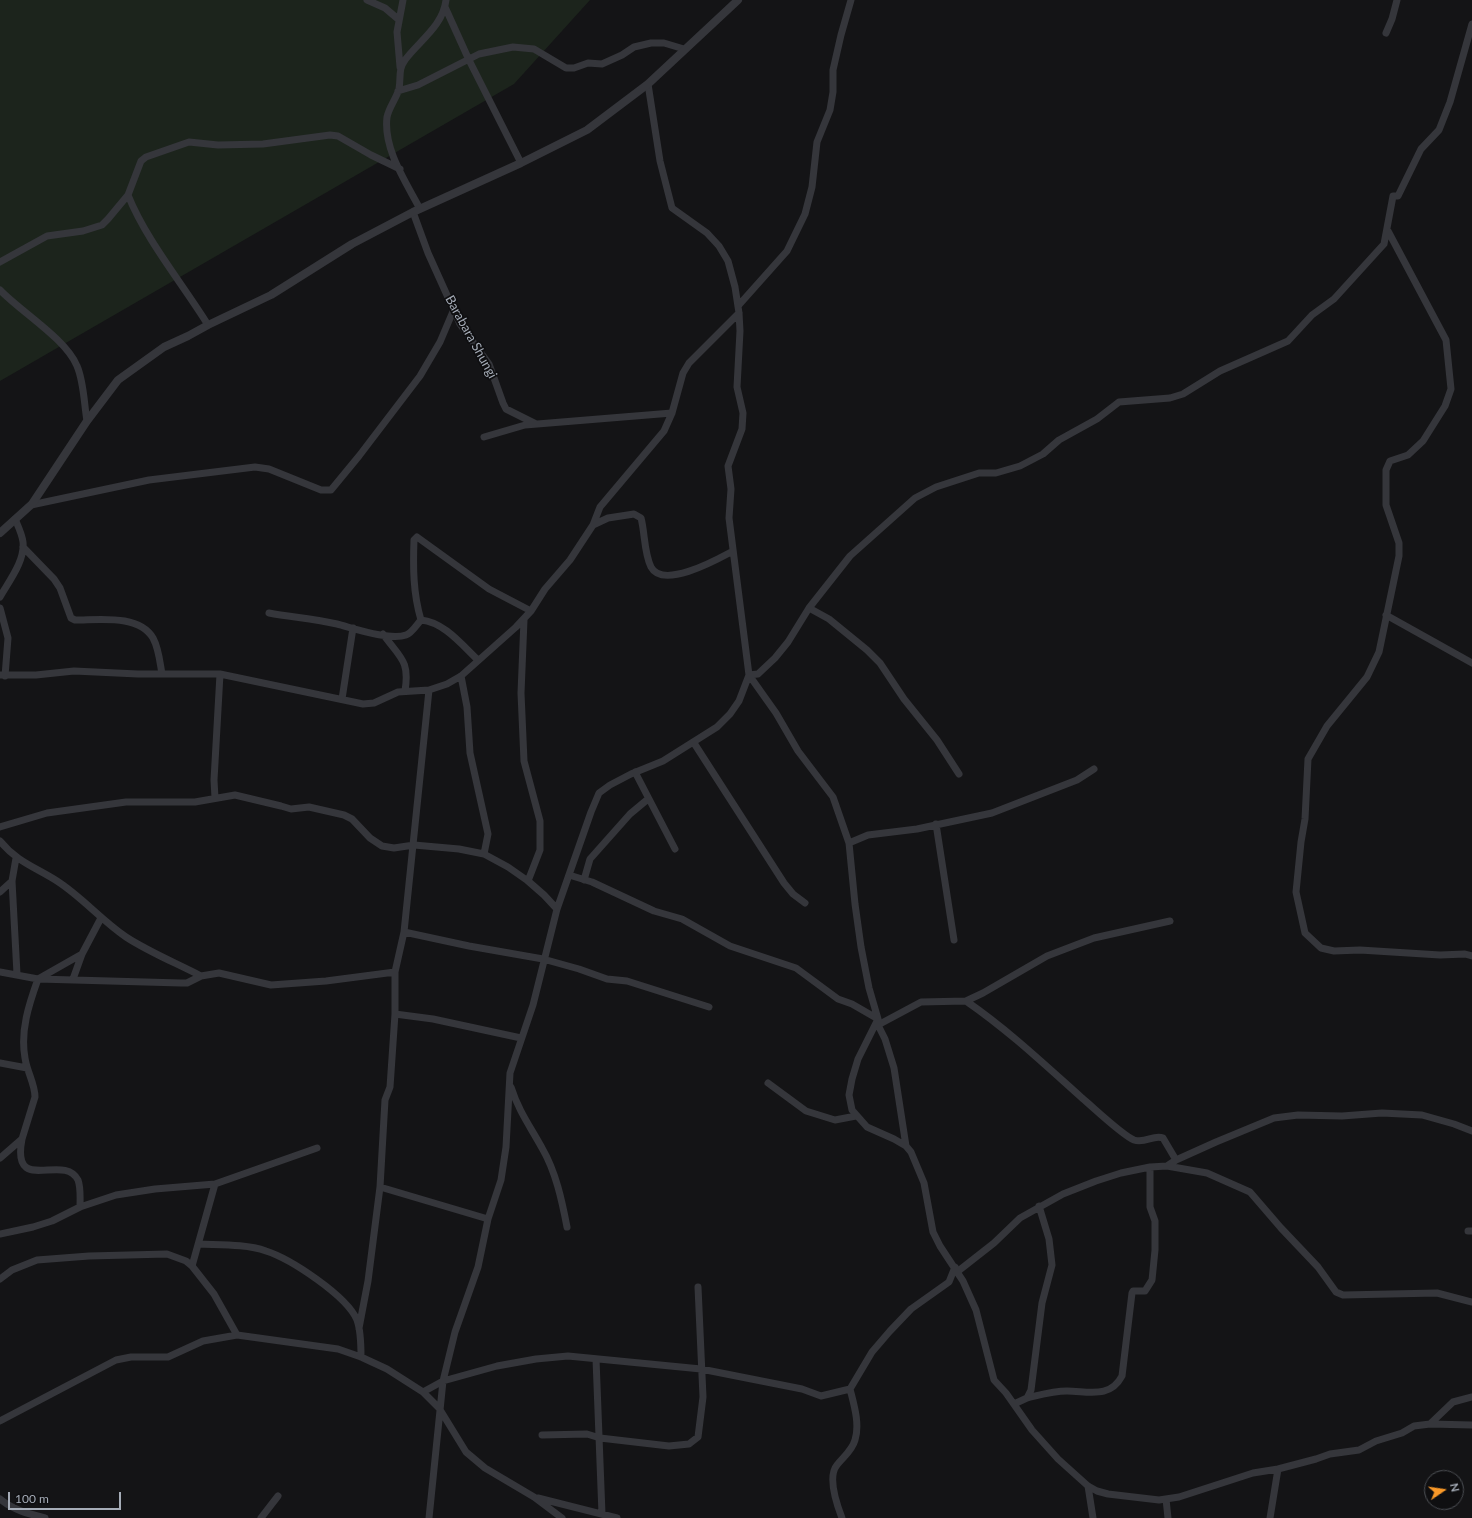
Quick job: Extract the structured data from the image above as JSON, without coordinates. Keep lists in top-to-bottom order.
{
  "streets": {
    "street": ["Barabara Shungi"]
  },
  "scale_bar": "100 m",
  "north": "right"
}
